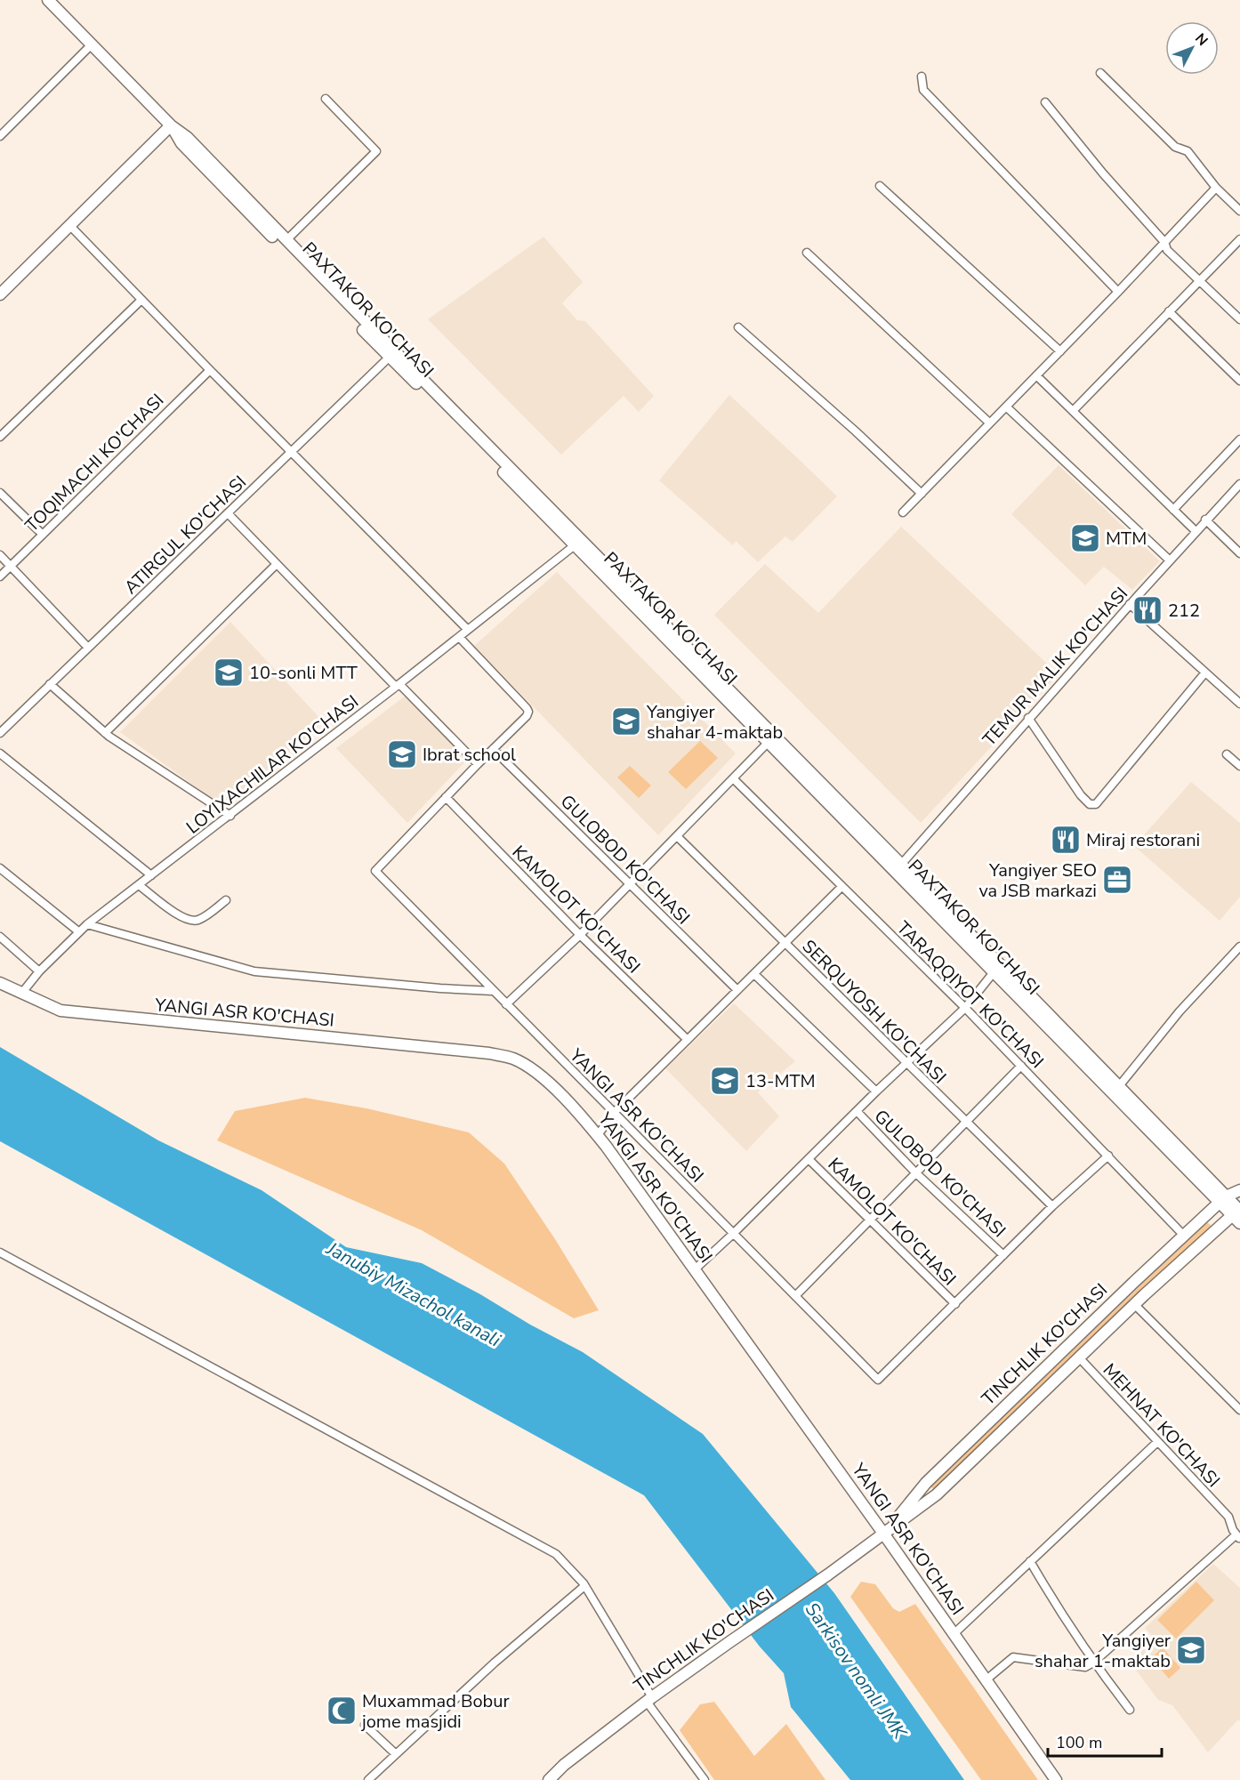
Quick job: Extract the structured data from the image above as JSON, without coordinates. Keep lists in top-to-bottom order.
{
  "streets": {
    "main road": ["PAXTAKOR KO'CHASI", "YANGI ASR KO'CHASI", "TINCHLIK KO'CHASI"],
    "street": [
      "TOQIMACHI KO'CHASI",
      "ATIRGUL KO'CHASI",
      "TEMUR MALIK KO'CHASI",
      "LOYIXACHILAR KO'CHASI",
      "GULOBOD KO'CHASI",
      "KAMOLOT KO'CHASI",
      "TARAQQIYOT KO'CHASI",
      "SERQUYOSH KO'CHASI",
      "MEHNAT KO'CHASI"
    ]
  },
  "crossings": [
    ["PAXTAKOR KO'CHASI", "ATIRGUL KO'CHASI"],
    ["PAXTAKOR KO'CHASI", "TEMUR MALIK KO'CHASI"],
    ["PAXTAKOR KO'CHASI", "LOYIXACHILAR KO'CHASI"],
    ["PAXTAKOR KO'CHASI", "TINCHLIK KO'CHASI"],
    ["LOYIXACHILAR KO'CHASI", "YANGI ASR KO'CHASI"],
    ["KAMOLOT KO'CHASI", "YANGI ASR KO'CHASI"],
    ["TARAQQIYOT KO'CHASI", "TINCHLIK KO'CHASI"],
    ["YANGI ASR KO'CHASI", "TINCHLIK KO'CHASI"],
    ["TINCHLIK KO'CHASI", "MEHNAT KO'CHASI"]
  ],
  "water": ["Janubiy Mizachol kanali", "Sarkisov nomli JMK"],
  "places": {
    "school or university": [
      "MTM",
      "10-sonli MTT",
      "Yangiyer shahar 4-maktab",
      "Ibrat school",
      "13-MTM",
      "Yangiyer shahar 1-maktab"
    ],
    "restaurant": ["212", "Miraj restorani"],
    "office": ["Yangiyer SEO va JSB markazi"],
    "mosque": ["Muxammad Bobur jome masjidi"]
  },
  "scale_bar": "100 m",
  "north": "top right"
}
